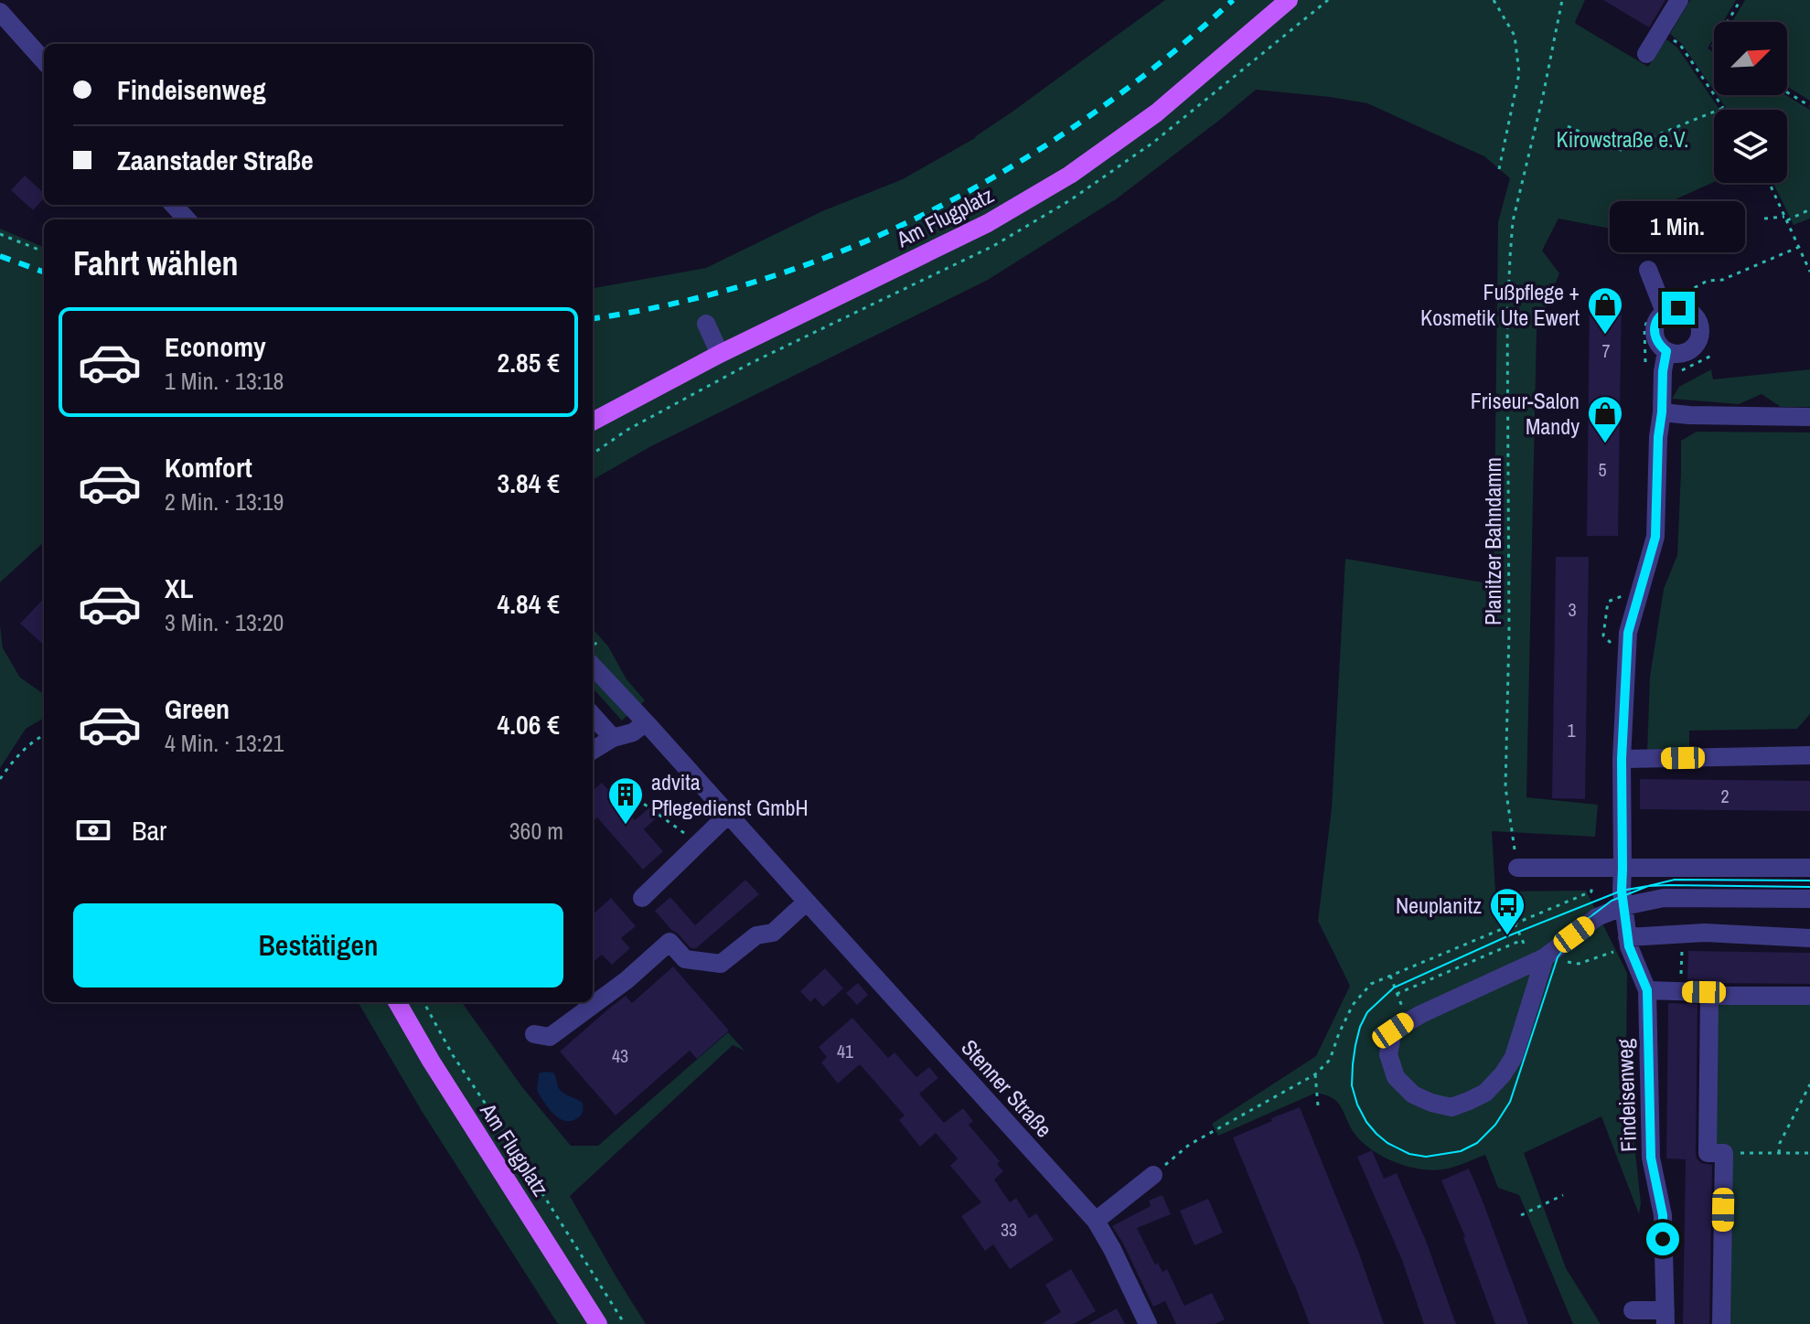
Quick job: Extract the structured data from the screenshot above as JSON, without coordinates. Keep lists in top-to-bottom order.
{
  "streets": {
    "main road": ["Am Flugplatz"],
    "street": ["Stenner Straße", "Findeisenweg"],
    "path": ["Planitzer Bahndamm"]
  },
  "parks": ["Kirowstraße e.V."],
  "places": {
    "shop": ["Fußpflege + Kosmetik Ute Ewert", "Friseur-Salon Mandy"],
    "building": ["advita Pflegedienst GmbH"],
    "bus stop": ["Neuplanitz"]
  },
  "house_numbers": [
    "7",
    "5",
    "3",
    "1",
    "2",
    "41",
    "43",
    "33"
  ],
  "north": "top right",
  "page": {
    "banner": ["Findeisenweg", "Zaanstader Straße"],
    "bubble": "1 Min.",
    "heading": "Fahrt wählen",
    "list": [
      {
        "name": "Economy",
        "note": "1 Min. · 13:18",
        "value": "2.85 €"
      },
      {
        "name": "Komfort",
        "note": "2 Min. · 13:19",
        "value": "3.84 €"
      },
      {
        "name": "XL",
        "note": "3 Min. · 13:20",
        "value": "4.84 €"
      },
      {
        "name": "Green",
        "note": "4 Min. · 13:21",
        "value": "4.06 €"
      }
    ],
    "pay": ["Bar", "360 m"],
    "buttons": "Bestätigen"
  }
}
